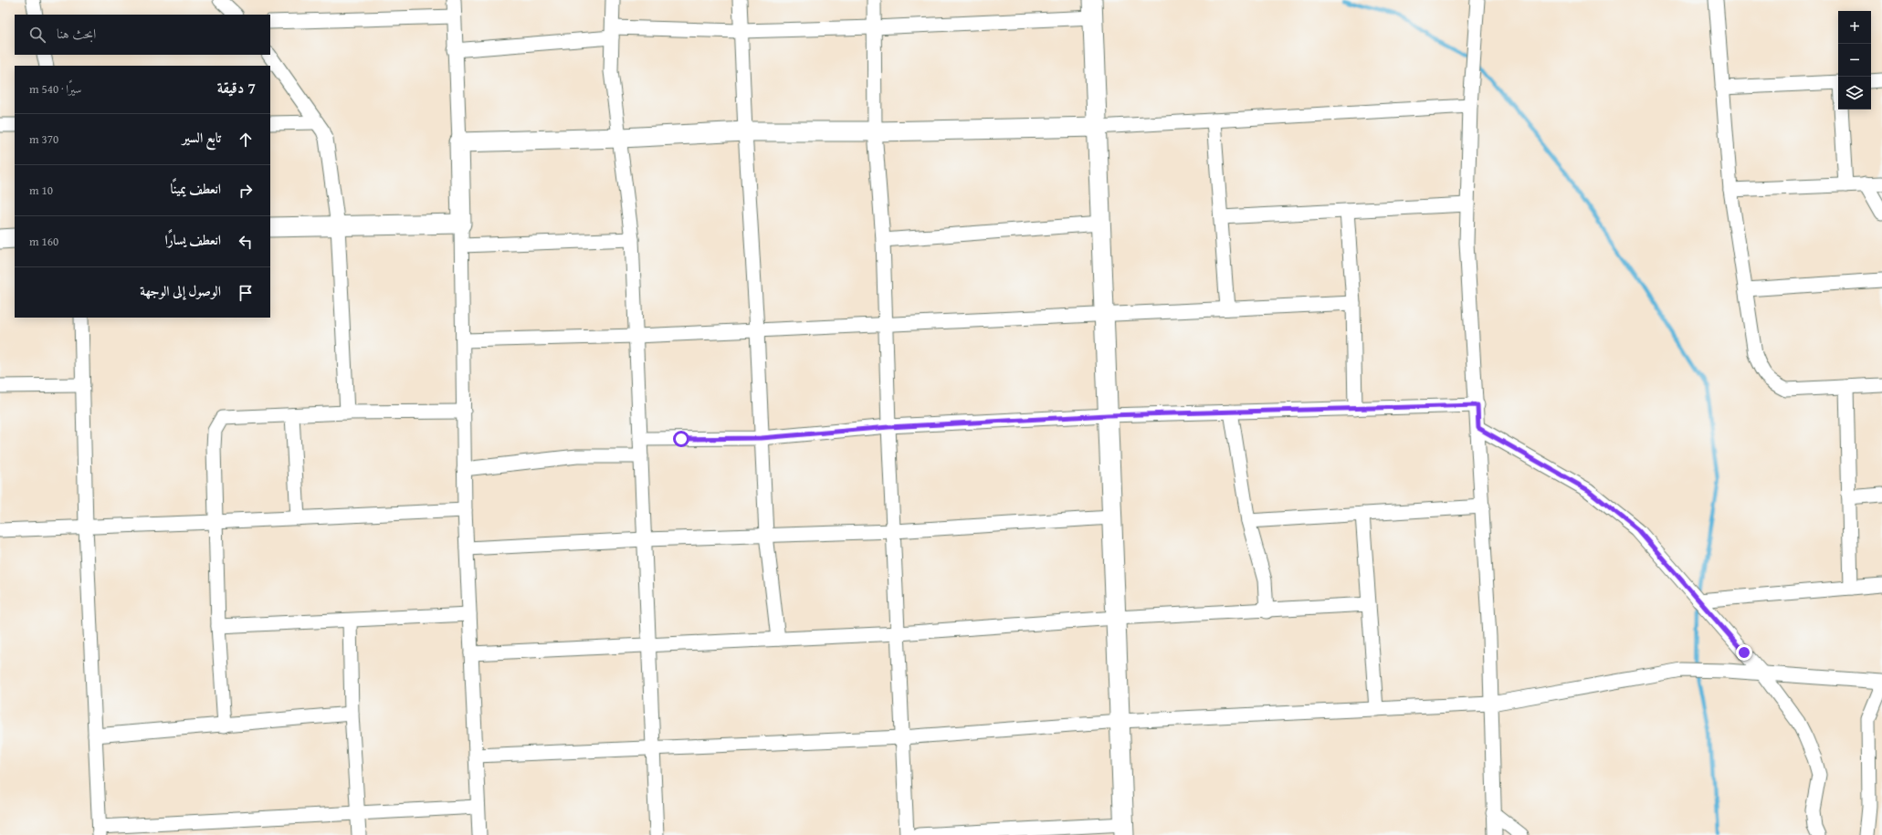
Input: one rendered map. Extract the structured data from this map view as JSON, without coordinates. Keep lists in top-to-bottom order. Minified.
{"page":{"map_buttons":["+","−"],"search":"ابحث هنا","heading":["7 دقيقة","سيرًا · 540 m"],"list":[["تابع السير","370 m"],["انعطف يمينًا","10 m"],["انعطف يسارًا","160 m"],"الوصول إلى الوجهة"]}}
